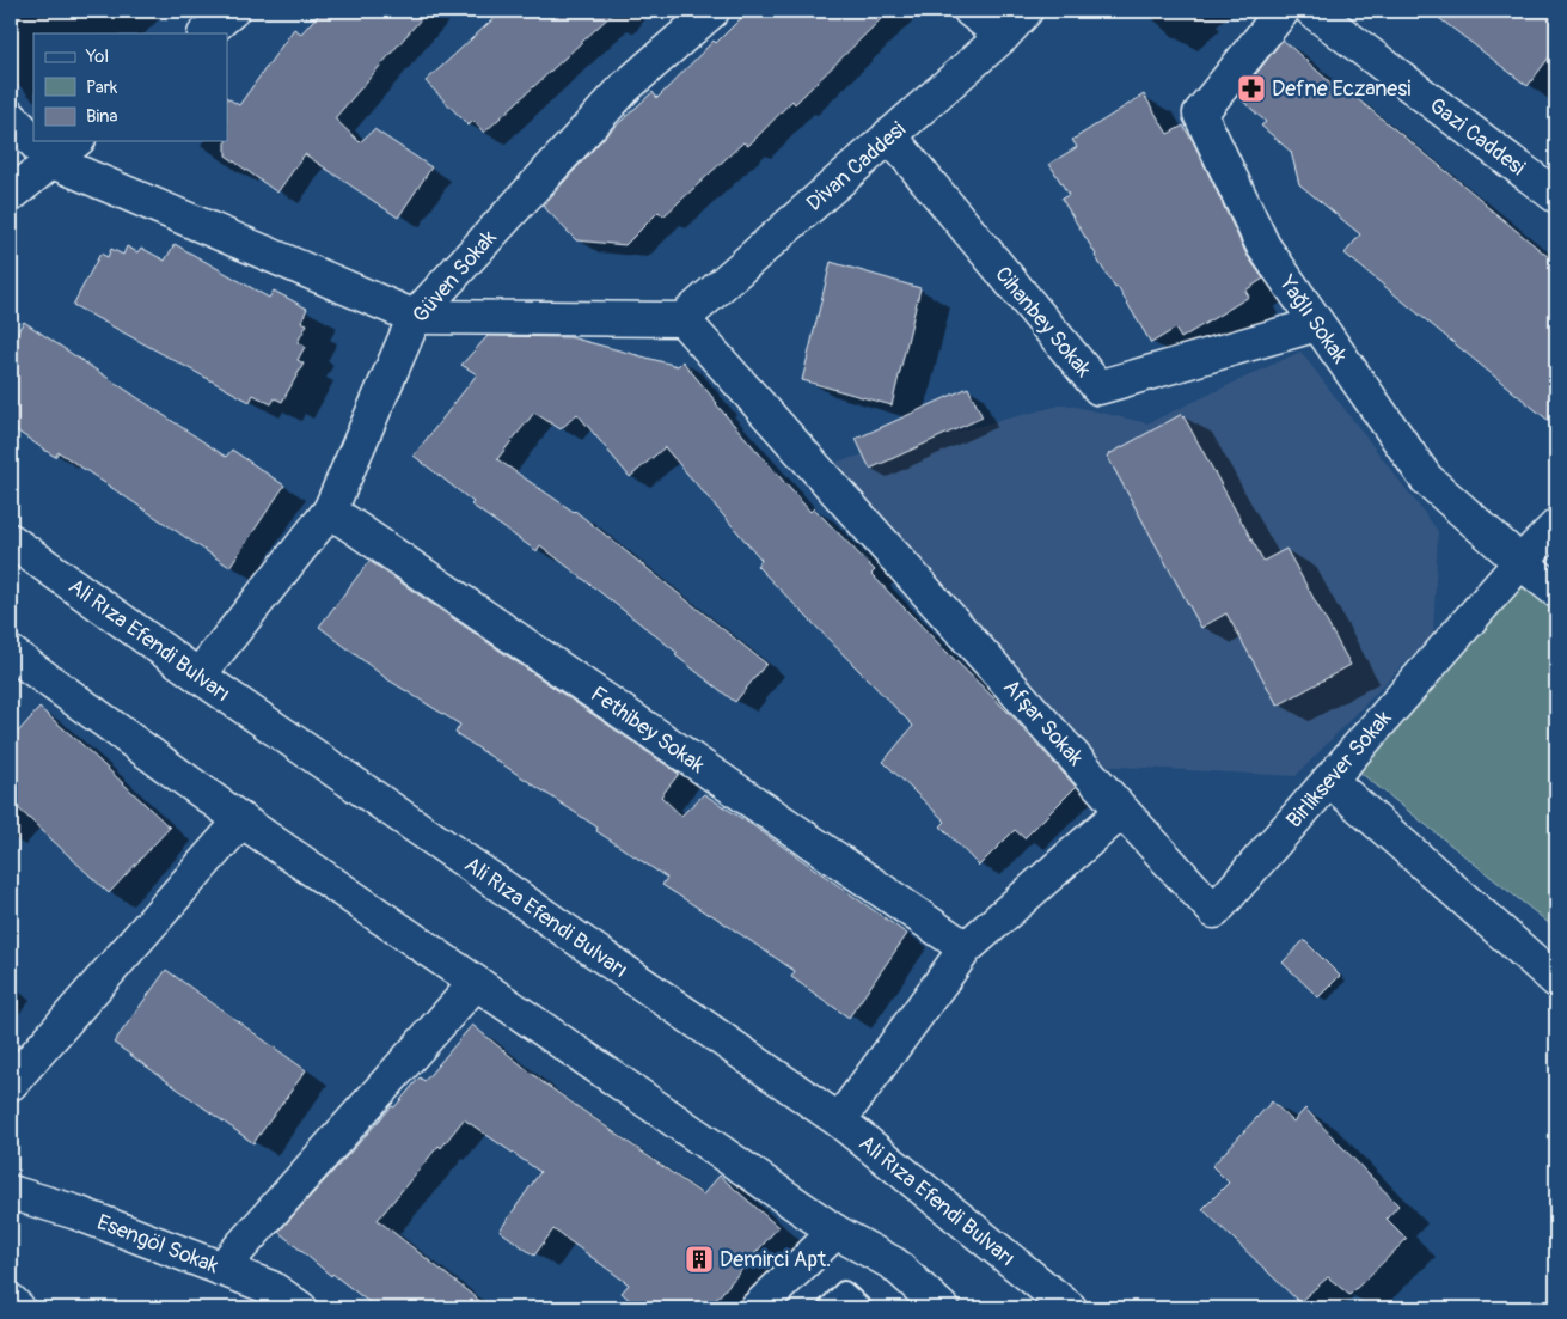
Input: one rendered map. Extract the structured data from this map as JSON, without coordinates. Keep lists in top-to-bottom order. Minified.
{"streets":{"street":["Gazi Caddesi","Divan Caddesi","Güven Sokak","Yağlı Sokak","Cihanbey Sokak","Ali Rıza Efendi Bulvarı","Afşar Sokak","Fethibey Sokak","Birliksever Sokak","Esengöl Sokak"]},"crossings":[["Divan Caddesi","Cihanbey Sokak"],["Divan Caddesi","Afşar Sokak"],["Güven Sokak","Ali Rıza Efendi Bulvarı"],["Güven Sokak","Fethibey Sokak"],["Yağlı Sokak","Cihanbey Sokak"],["Yağlı Sokak","Birliksever Sokak"],["Afşar Sokak","Birliksever Sokak"]],"places":{"pharmacy":["Defne Eczanesi"],"building":["Demirci Apt."]},"legend":["Yol","Park","Bina"]}
